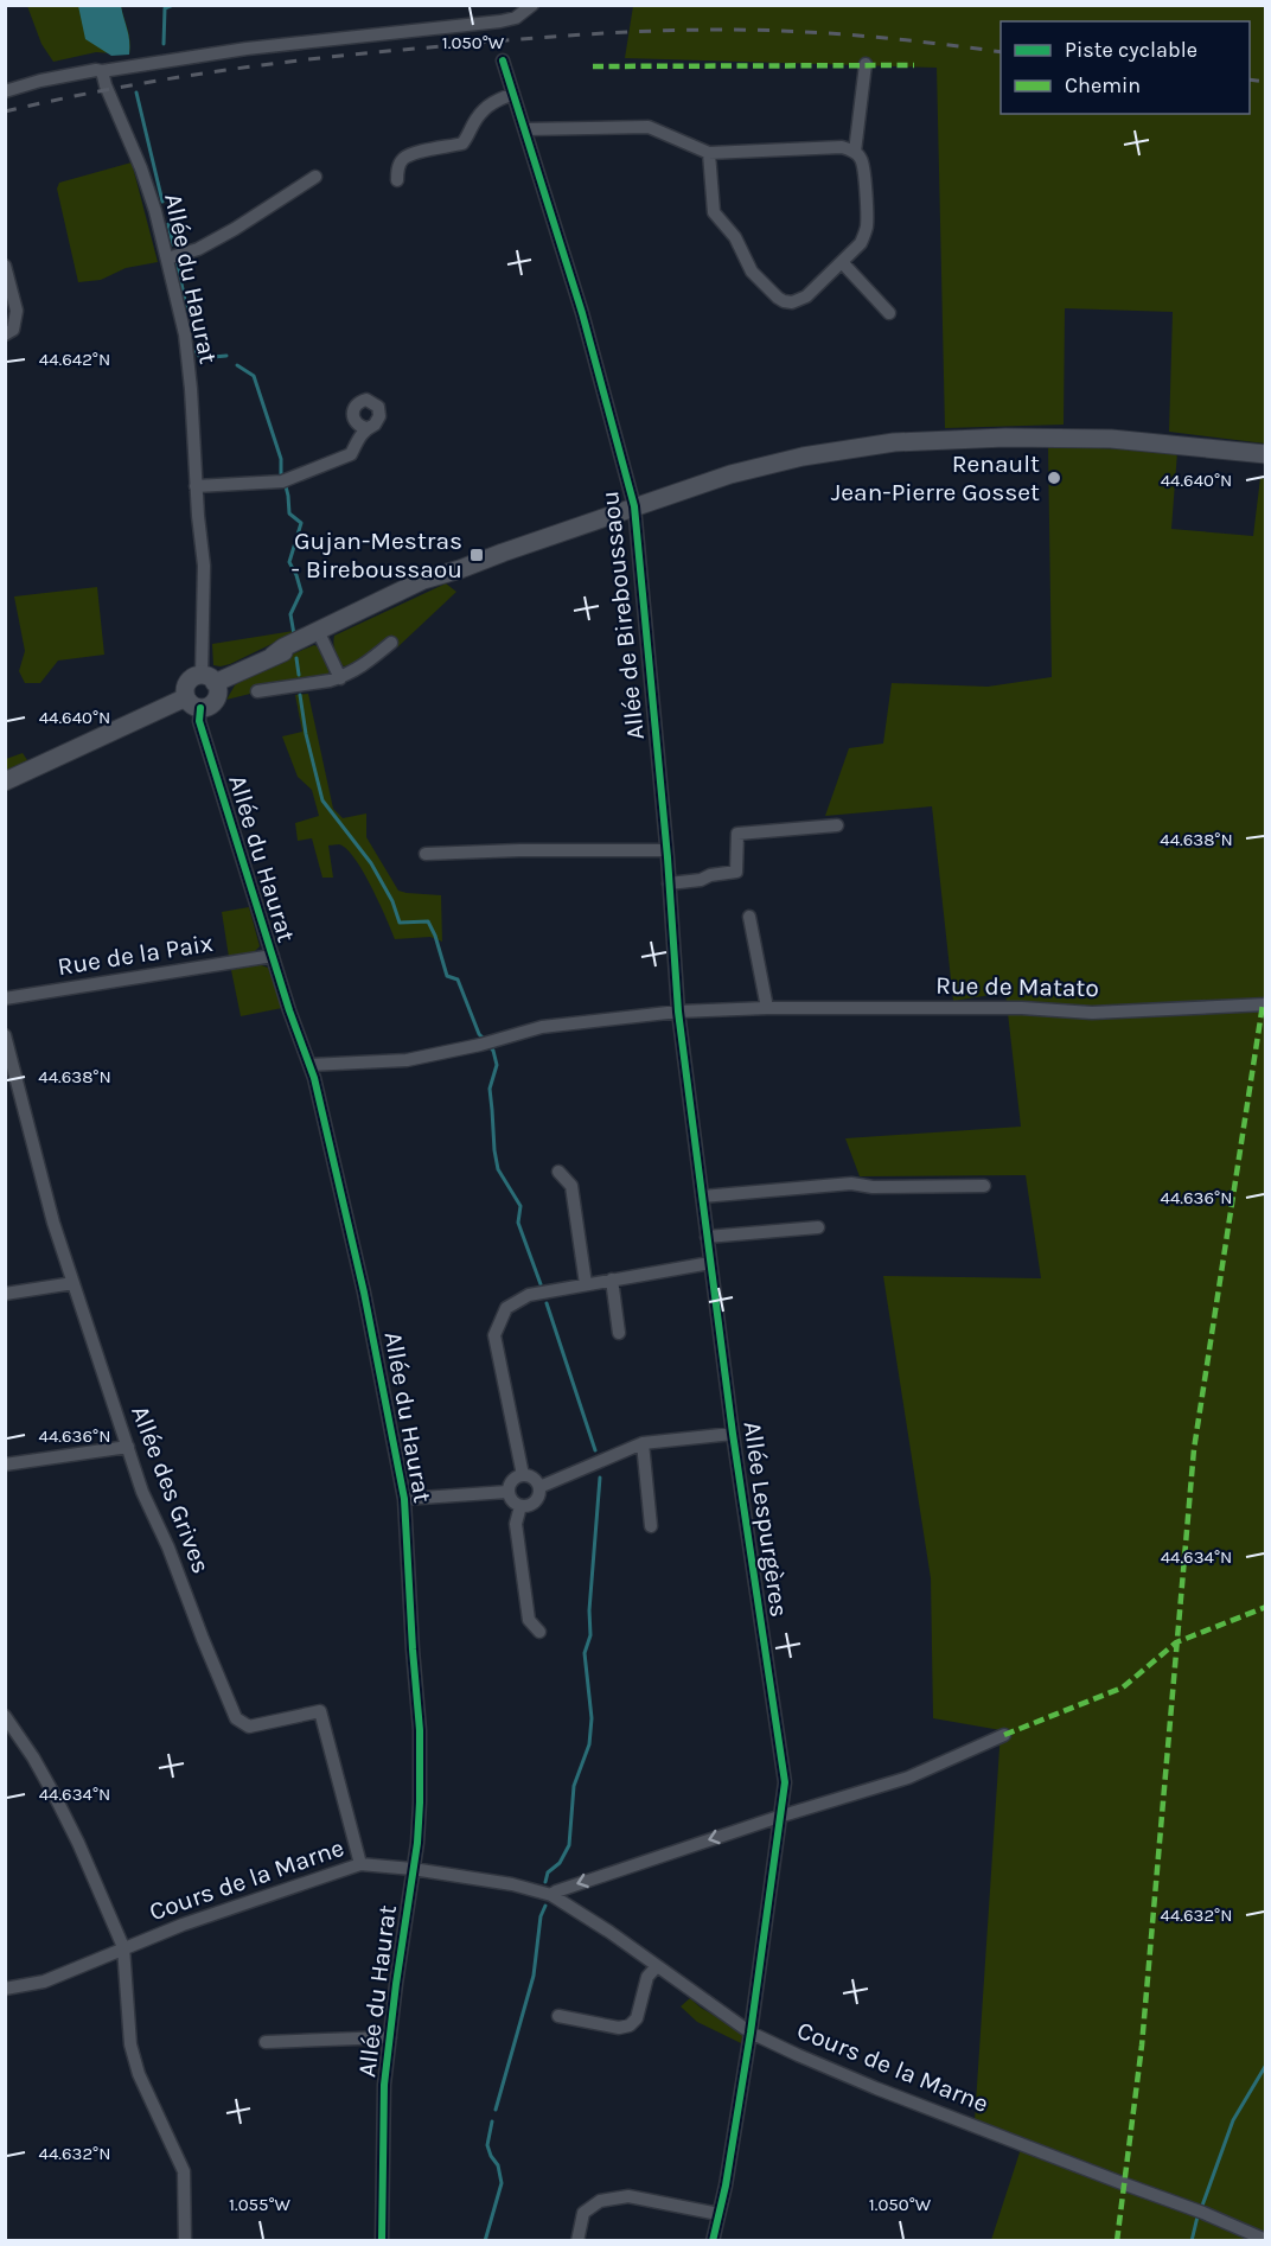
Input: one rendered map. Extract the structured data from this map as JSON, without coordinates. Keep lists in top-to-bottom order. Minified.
{"streets":{"street":["Allée du Haurat","Allée de Bireboussaou","Rue de la Paix","Rue de Matato","Allée des Grives","Allée Lespurgères","Cours de la Marne"]},"crossings":[["Allée du Haurat","Rue de la Paix"],["Allée du Haurat","Rue de Matato"],["Allée du Haurat","Cours de la Marne"],["Allée de Bireboussaou","Rue de Matato"],["Allée de Bireboussaou","Allée Lespurgères"],["Rue de Matato","Allée Lespurgères"],["Allée des Grives","Cours de la Marne"],["Allée Lespurgères","Cours de la Marne"]],"places":{"other":["Renault Jean-Pierre Gosset"],"transit":["Gujan-Mestras - Bireboussaou"]},"legend":["Piste cyclable","Chemin"],"coordinates":["1.050°W","44.642°N","44.640°N","44.638°N","44.636°N","44.634°N","44.632°N","1.055°W"]}
